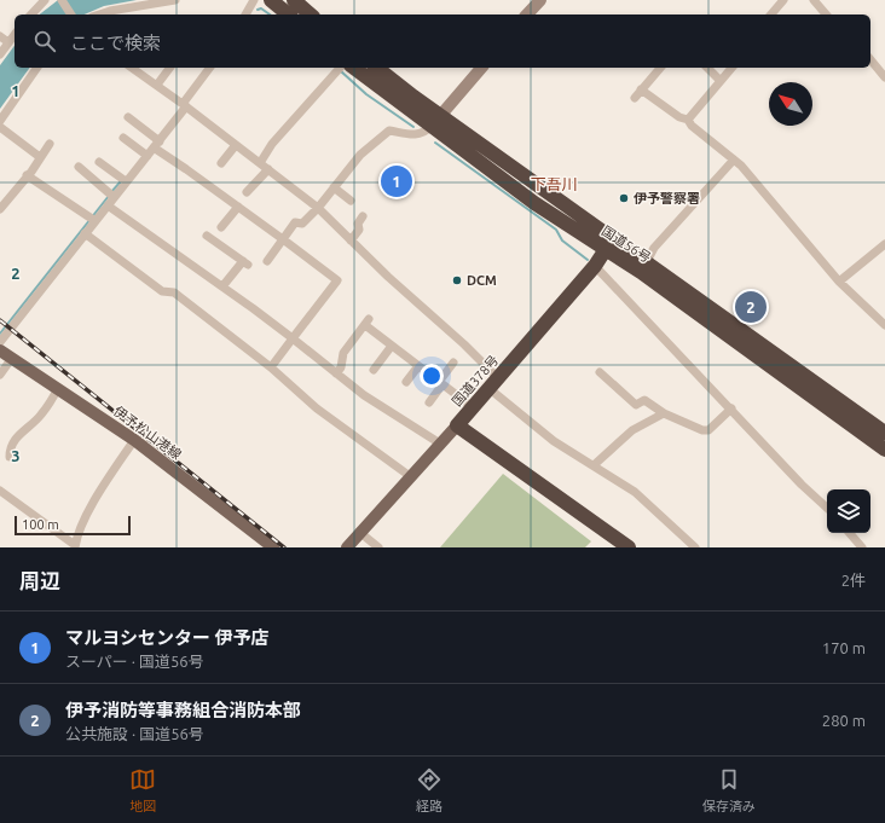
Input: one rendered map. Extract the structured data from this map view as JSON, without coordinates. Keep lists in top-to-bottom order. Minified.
{"streets":{"highway":["国道56号","国道378号"],"main road":["伊予松山港線"]},"crossings":[["国道56号","国道378号"]],"districts":["下吾川"],"places":["伊予警察署","DCM"],"scale_bar":"100 m","north":"top left","page":{"search":"ここで検索","pins":["1","2"],"scale":"100 m","heading":["周辺","2件"],"list":[{"mark":"1","name":"マルヨシセンター 伊予店","note":"スーパー · 国道56号","value":"170 m"},{"mark":"2","name":"伊予消防等事務組合消防本部","note":"公共施設 · 国道56号","value":"280 m"}],"nav":["地図","経路","保存済み"]},"grid":{"rows":["1","2","3"]}}
